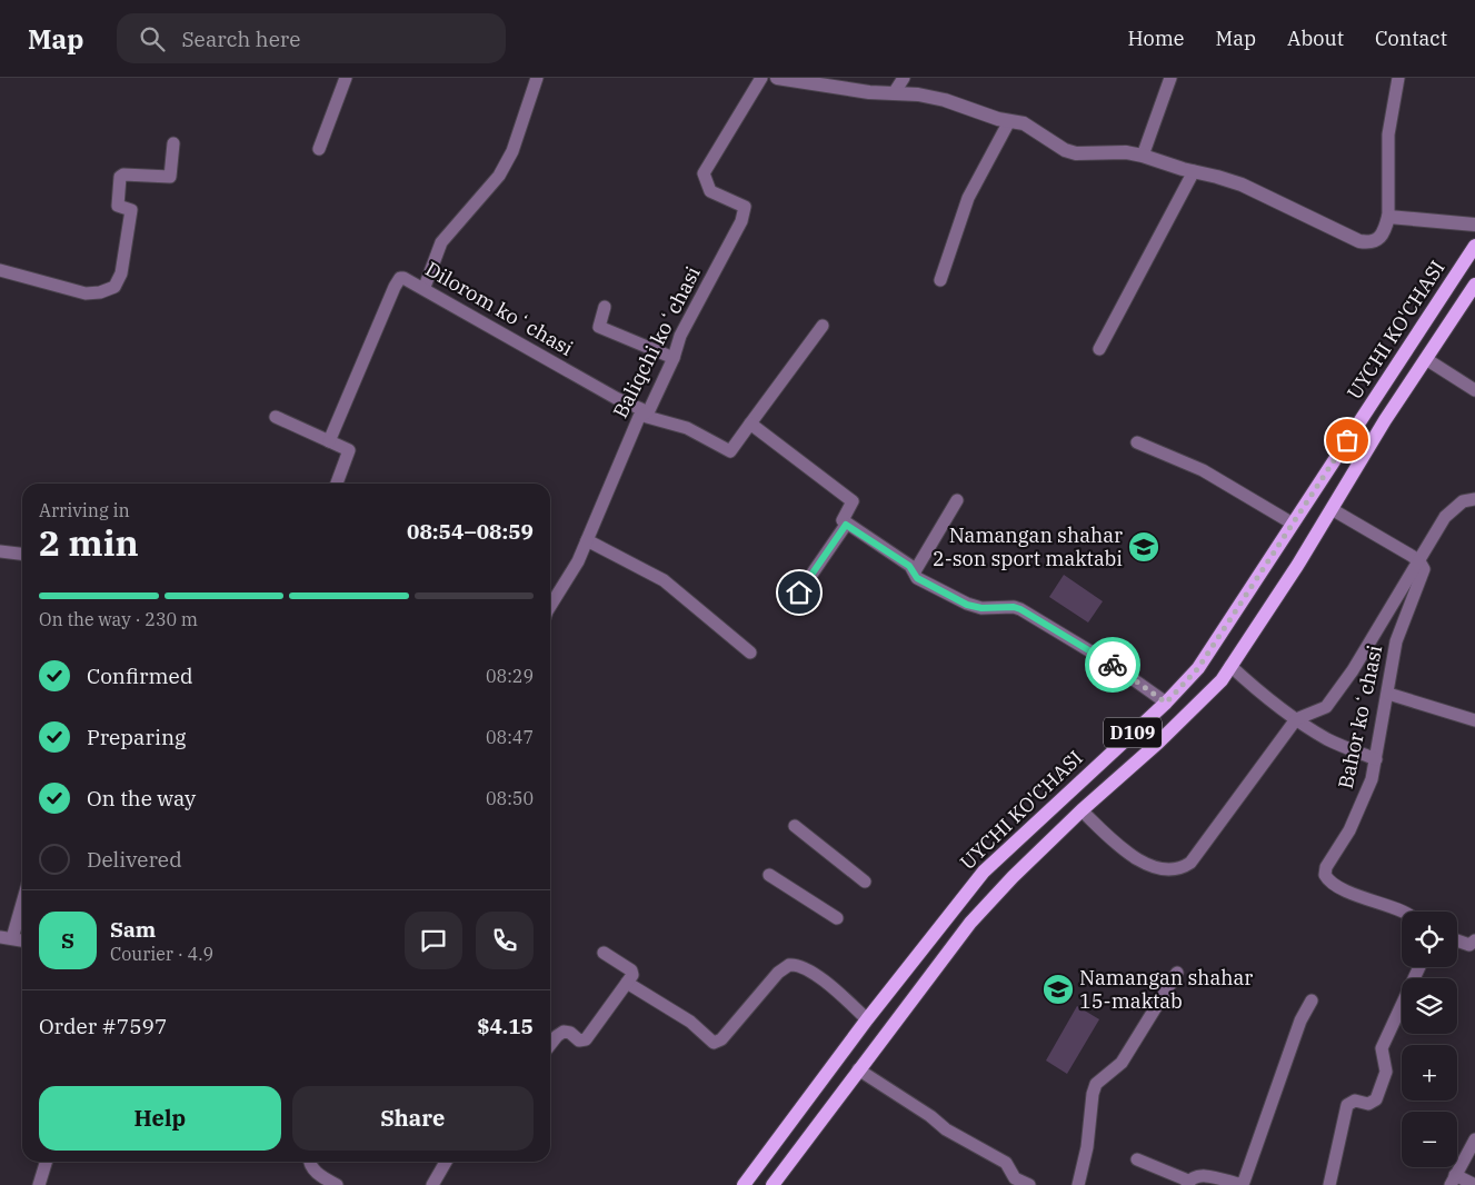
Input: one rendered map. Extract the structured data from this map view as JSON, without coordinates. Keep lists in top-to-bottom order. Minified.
{"streets":{"main road":["UYCHI KO'CHASI","D109"],"street":["Dilorom koʻchasi","Baliqchi koʻchasi","Bahor koʻchasi"]},"crossings":[["Dilorom koʻchasi","Baliqchi koʻchasi"]],"places":{"school or university":["Namangan shahar 2-son sport maktabi","Namangan shahar 15-maktab"]},"page":{"header":"Map","search":"Search here","nav":["Home","Map","About","Contact"],"heading":["2 min","Arriving in","08:54–08:59"],"panel":["Sam","Courier · 4.9","Order #7597","$4.15"],"bar":"On the way · 230 m","list":[["Confirmed","08:29"],["Preparing","08:47"],["On the way","08:50"],"Delivered"],"map_buttons":["+","−"],"round":"S","buttons":["Help","Share"]}}
